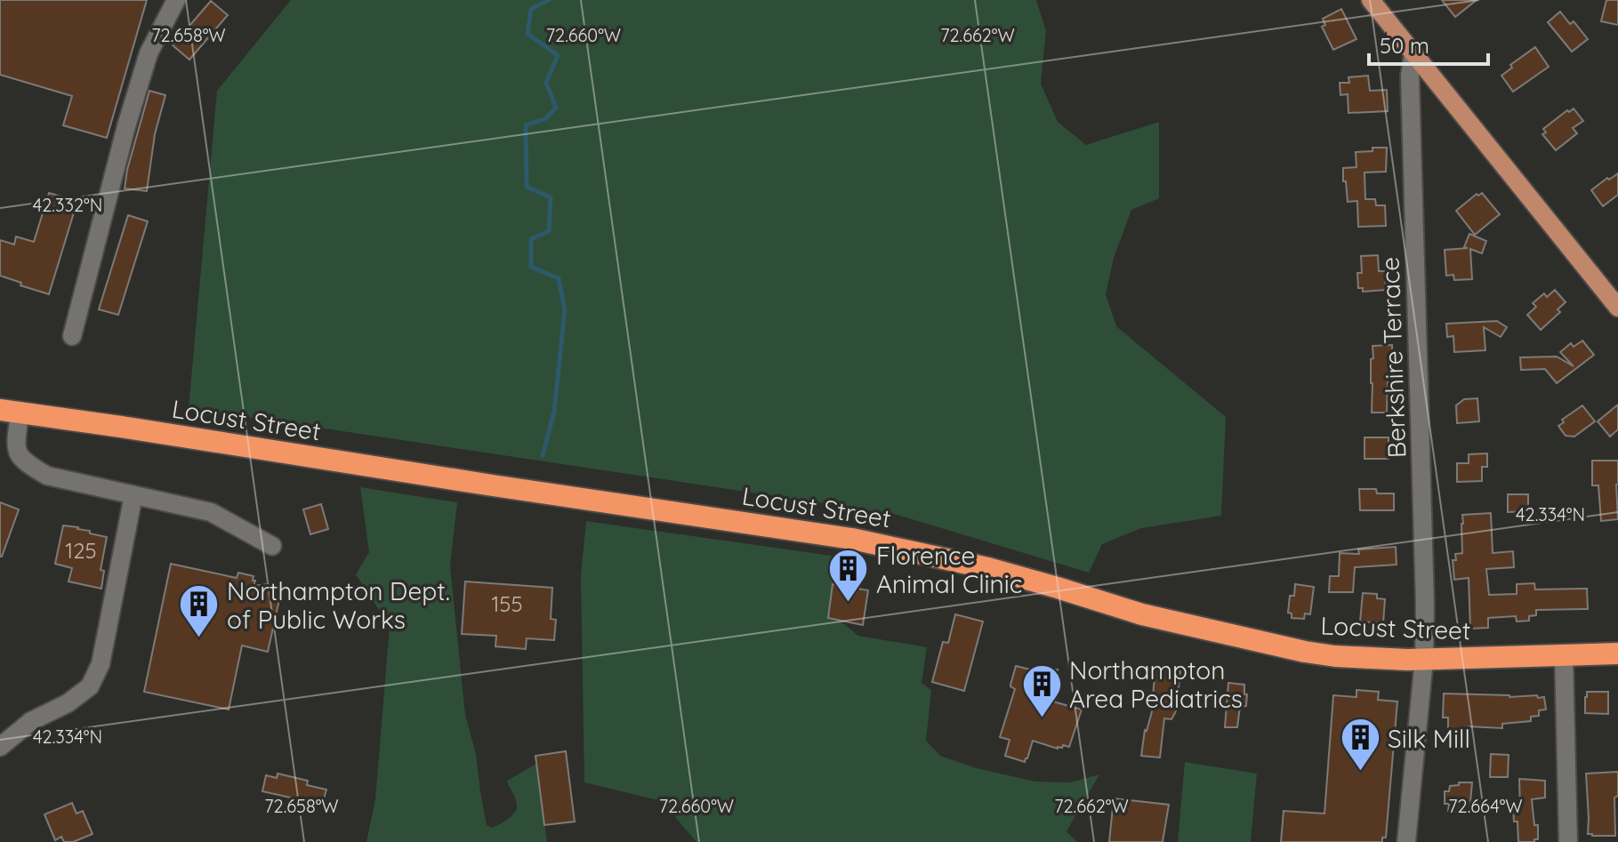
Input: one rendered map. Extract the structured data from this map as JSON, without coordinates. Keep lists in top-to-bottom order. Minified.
{"streets":{"highway":["Locust Street"],"street":["Berkshire Terrace"]},"crossings":[["Berkshire Terrace","Locust Street"]],"places":{"building":["Florence Animal Clinic","Northampton Dept. of Public Works","Northampton Area Pediatrics","Silk Mill"]},"house_numbers":["125","155"],"scale_bar":"50 m","coordinates":["72.658°W","72.660°W","72.662°W","42.332°N","42.334°N","72.664°W"]}
